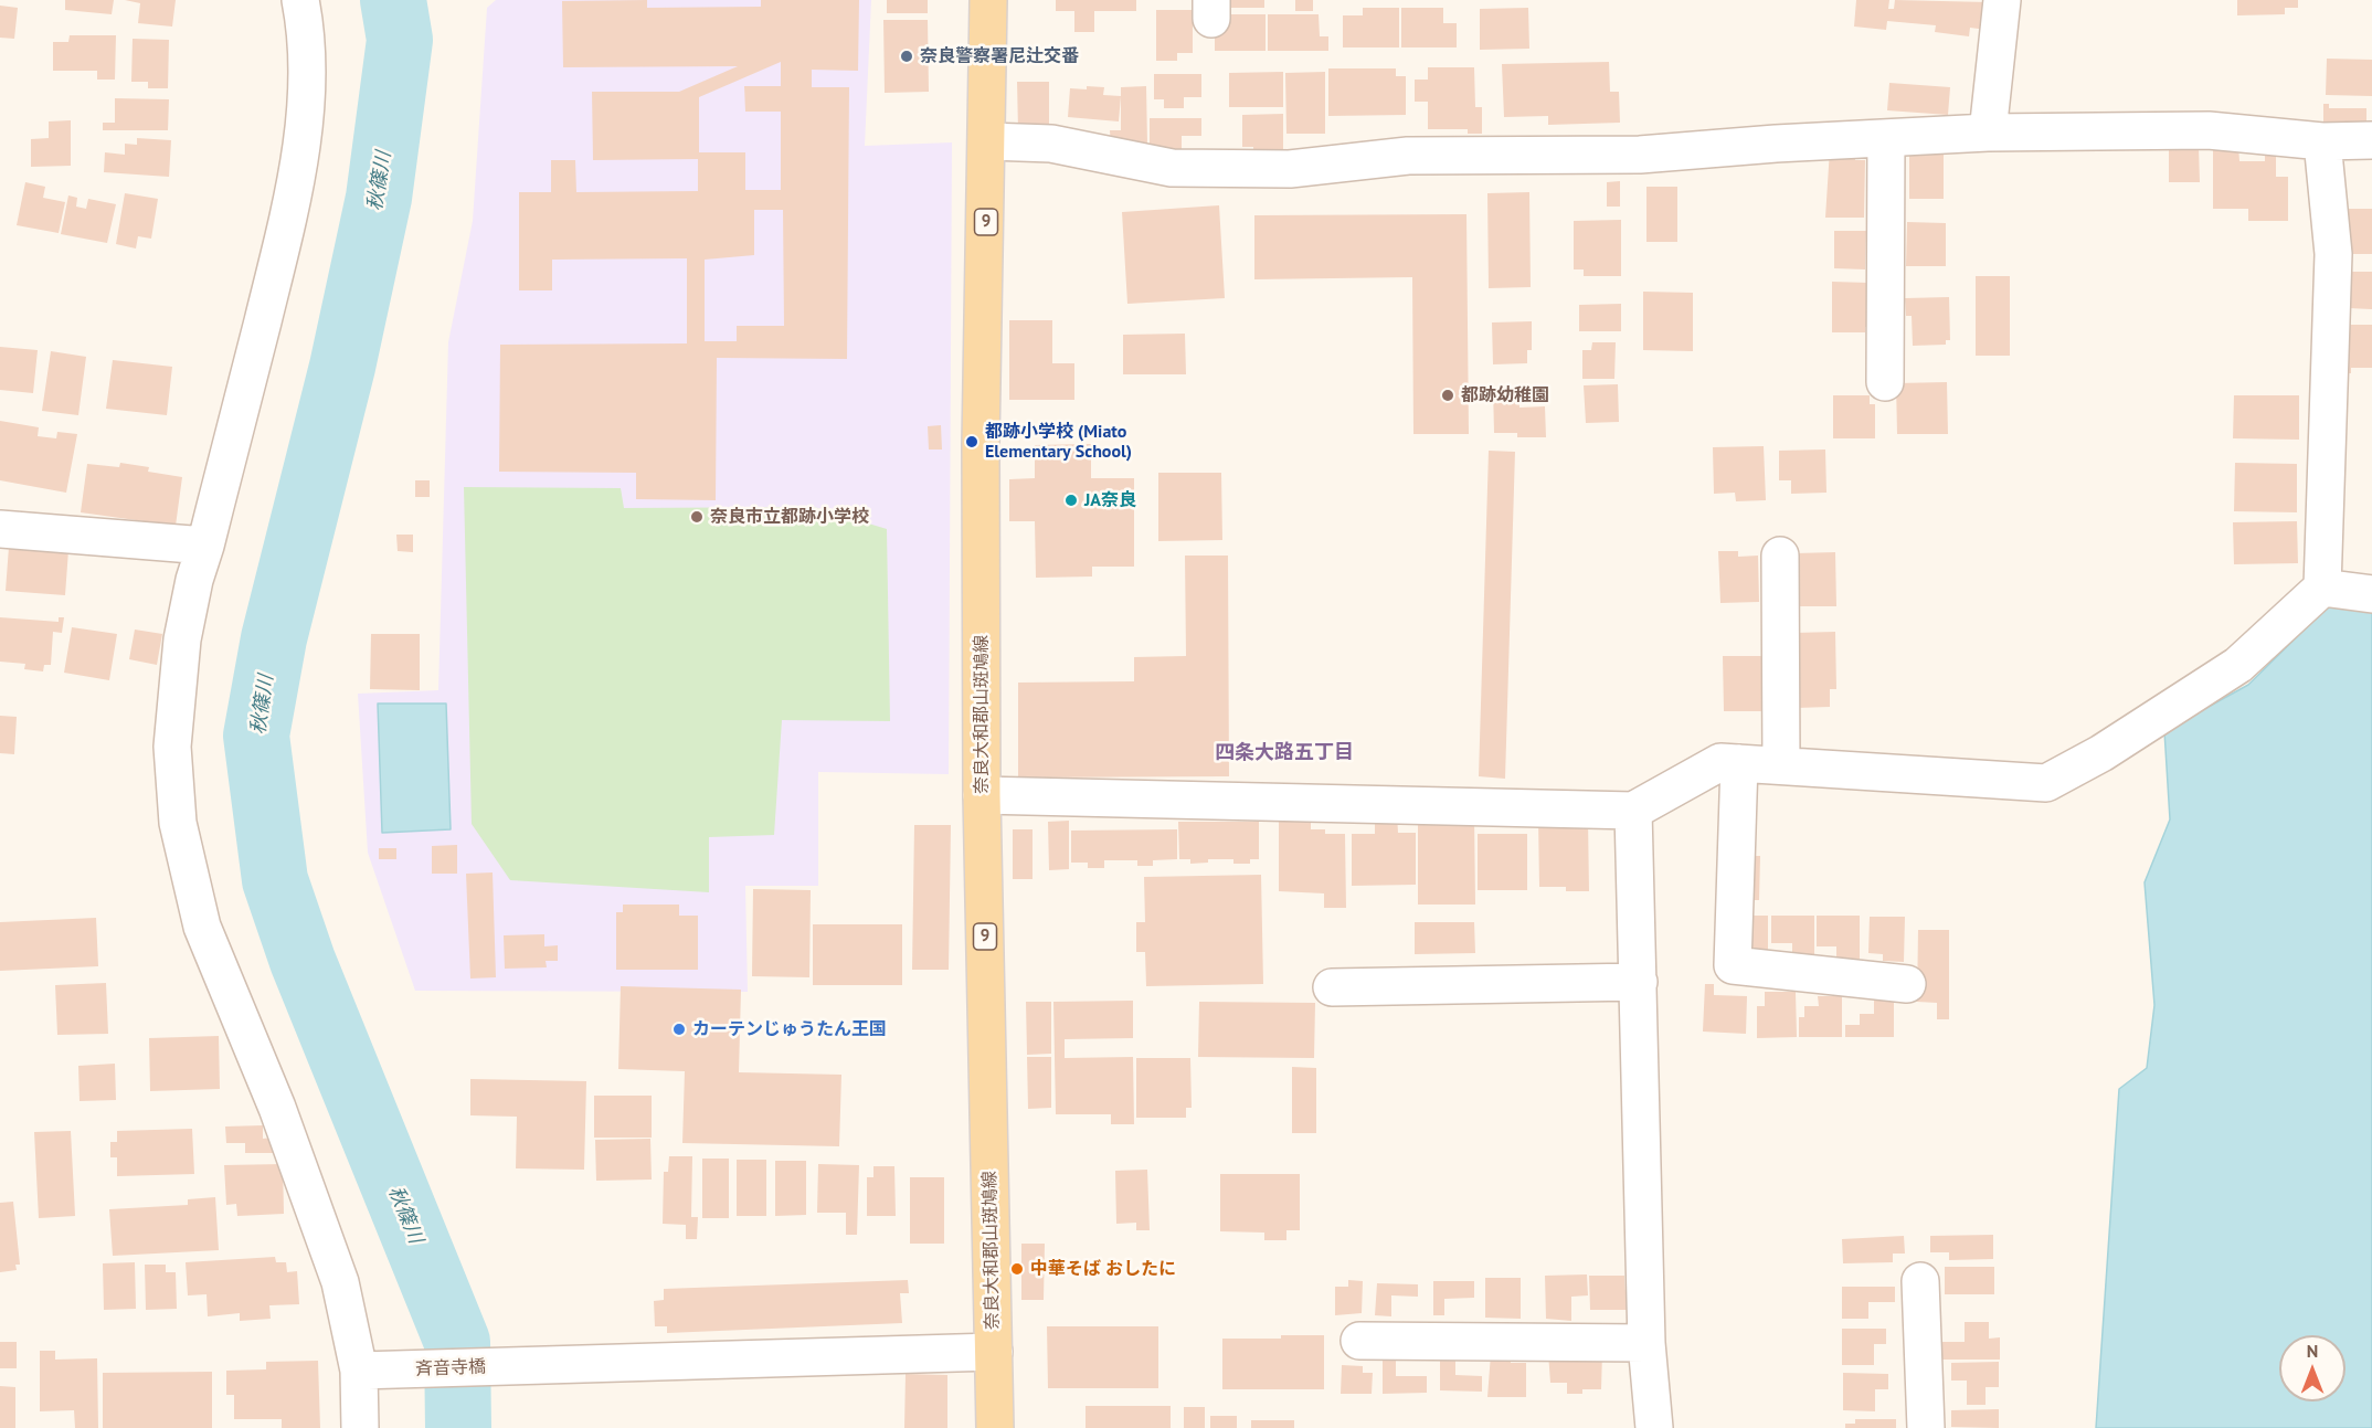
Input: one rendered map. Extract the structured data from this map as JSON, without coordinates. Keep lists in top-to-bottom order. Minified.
{"streets":{"main road":["9","奈良大和郡山斑鳩線"],"street":["斉音寺橋"]},"crossings":[["奈良大和郡山斑鳩線","斉音寺橋"]],"districts":["四条大路五丁目"],"water":["秋篠川"],"places":["奈良警察署尼辻交番","都跡幼稚園","都跡小学校 (Miato Elementary School)","JA奈良","奈良市立都跡小学校","カーテンじゅうたん王国","中華そば おしたに"],"north":"top"}
